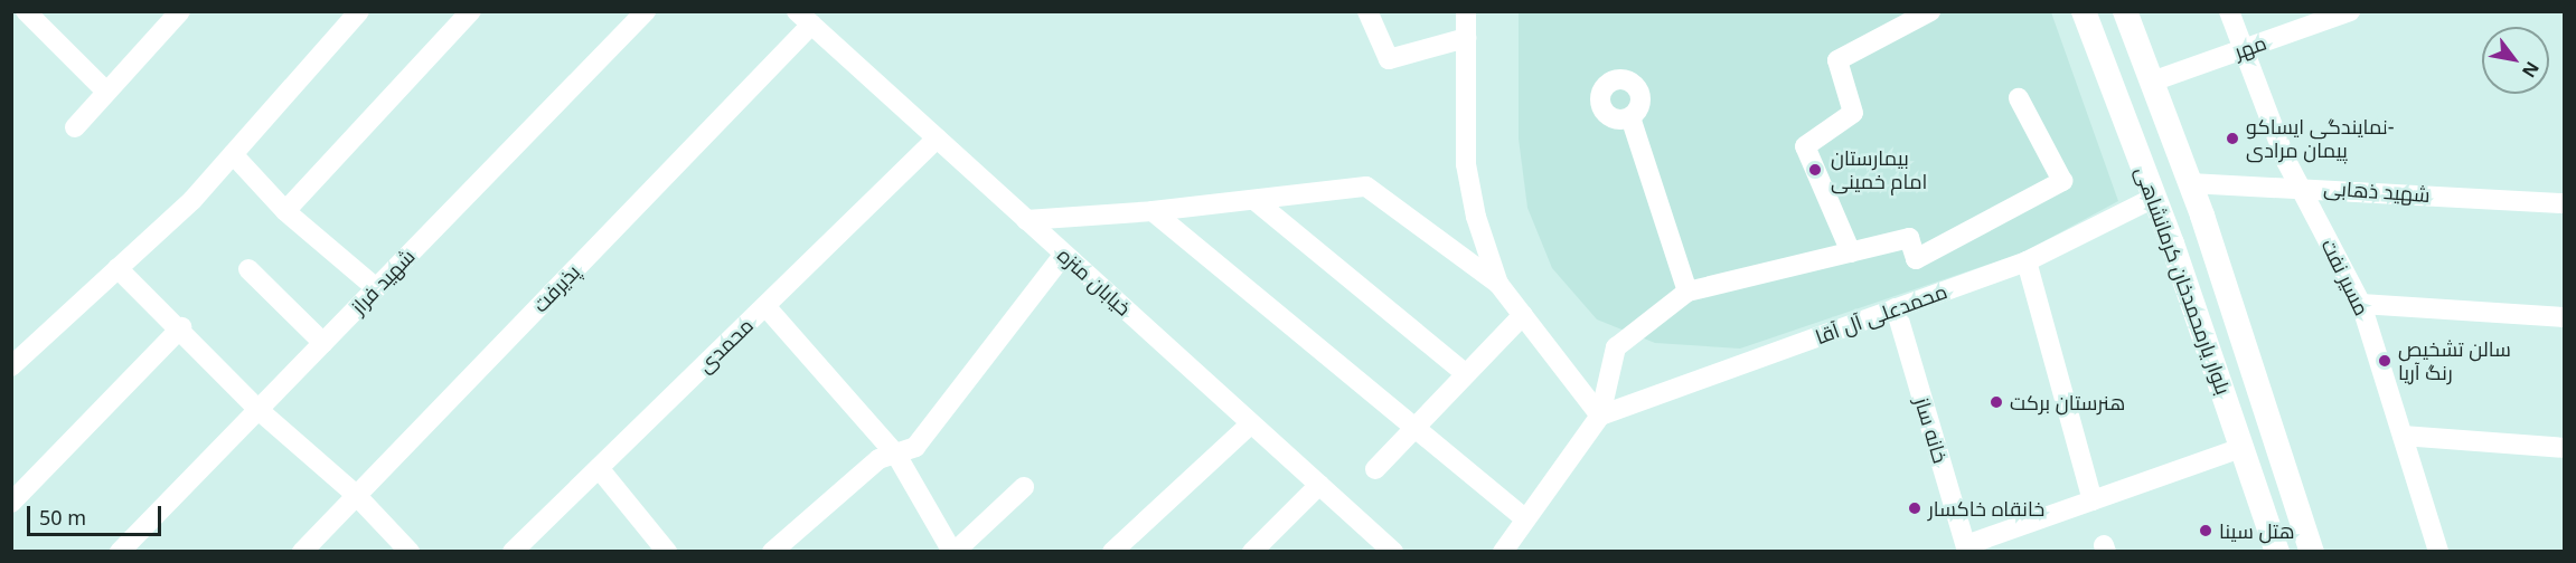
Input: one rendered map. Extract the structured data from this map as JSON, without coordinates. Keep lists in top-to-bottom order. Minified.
{"streets":{"main road":["بلوار یارمحمدخان کرمانشاهی"],"street":["مهر","شهید ذهابی","مسیر نفت","شهید فراز","خیابان منزه","پذیرفت","محمدعلی آل آقا","محمدی","خانه ساز"]},"crossings":[["مهر","مسیر نفت"],["مهر","بلوار یارمحمدخان کرمانشاهی"],["شهید ذهابی","مسیر نفت"],["شهید ذهابی","بلوار یارمحمدخان کرمانشاهی"],["بلوار یارمحمدخان کرمانشاهی","محمدعلی آل آقا"],["خیابان منزه","پذیرفت"],["خیابان منزه","محمدی"],["محمدعلی آل آقا","خانه ساز"]],"places":["نمایندگی ایساکو- پیمان مرادی","بیمارستان امام خمینی","سالن تشخیص رنگ آریا","هنرستان برکت","خانقاه خاکسار","هتل سینا"],"scale_bar":"50 m","north":"bottom right"}
